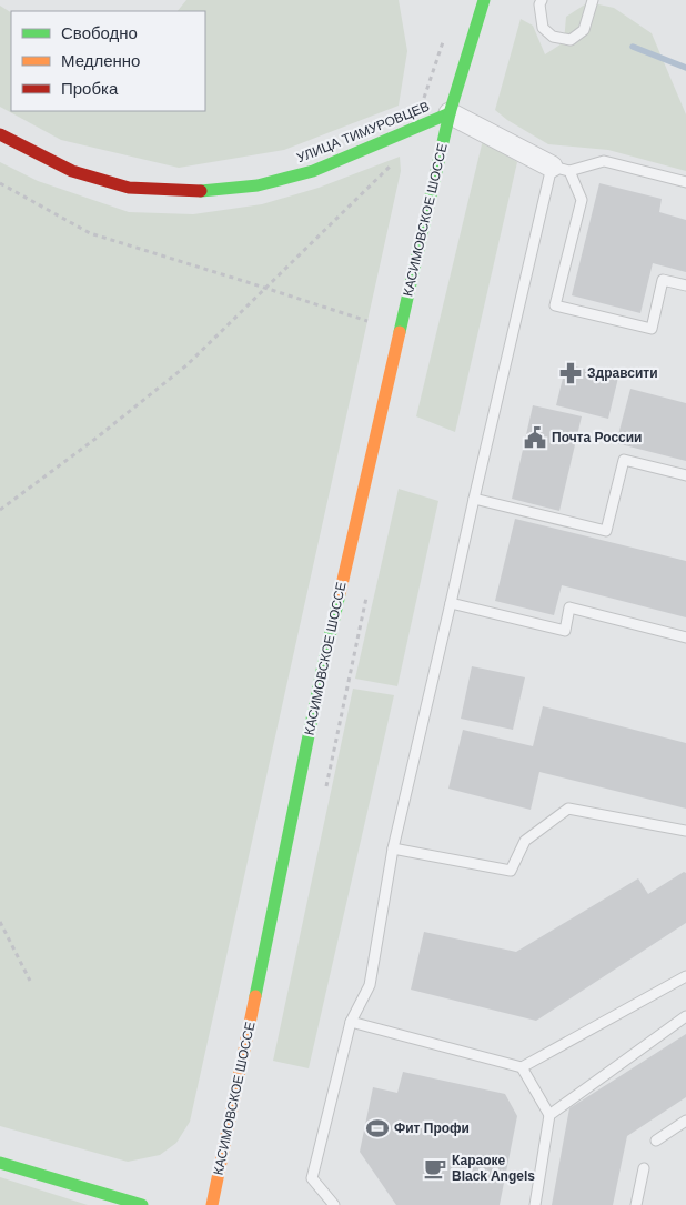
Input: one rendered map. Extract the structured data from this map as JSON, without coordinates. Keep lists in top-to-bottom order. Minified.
{"streets":{"main road":["УЛИЦА ТИМУРОВЦЕВ","КАСИМОВСКОЕ ШОССЕ"]},"crossings":[["УЛИЦА ТИМУРОВЦЕВ","КАСИМОВСКОЕ ШОССЕ"]],"places":{"pharmacy":["Здравсити"],"public building":["Почта России"],"sports":["Фит Профи"],"cafe":["Караоке Black Angels"]},"legend":["Свободно","Медленно","Пробка"]}
